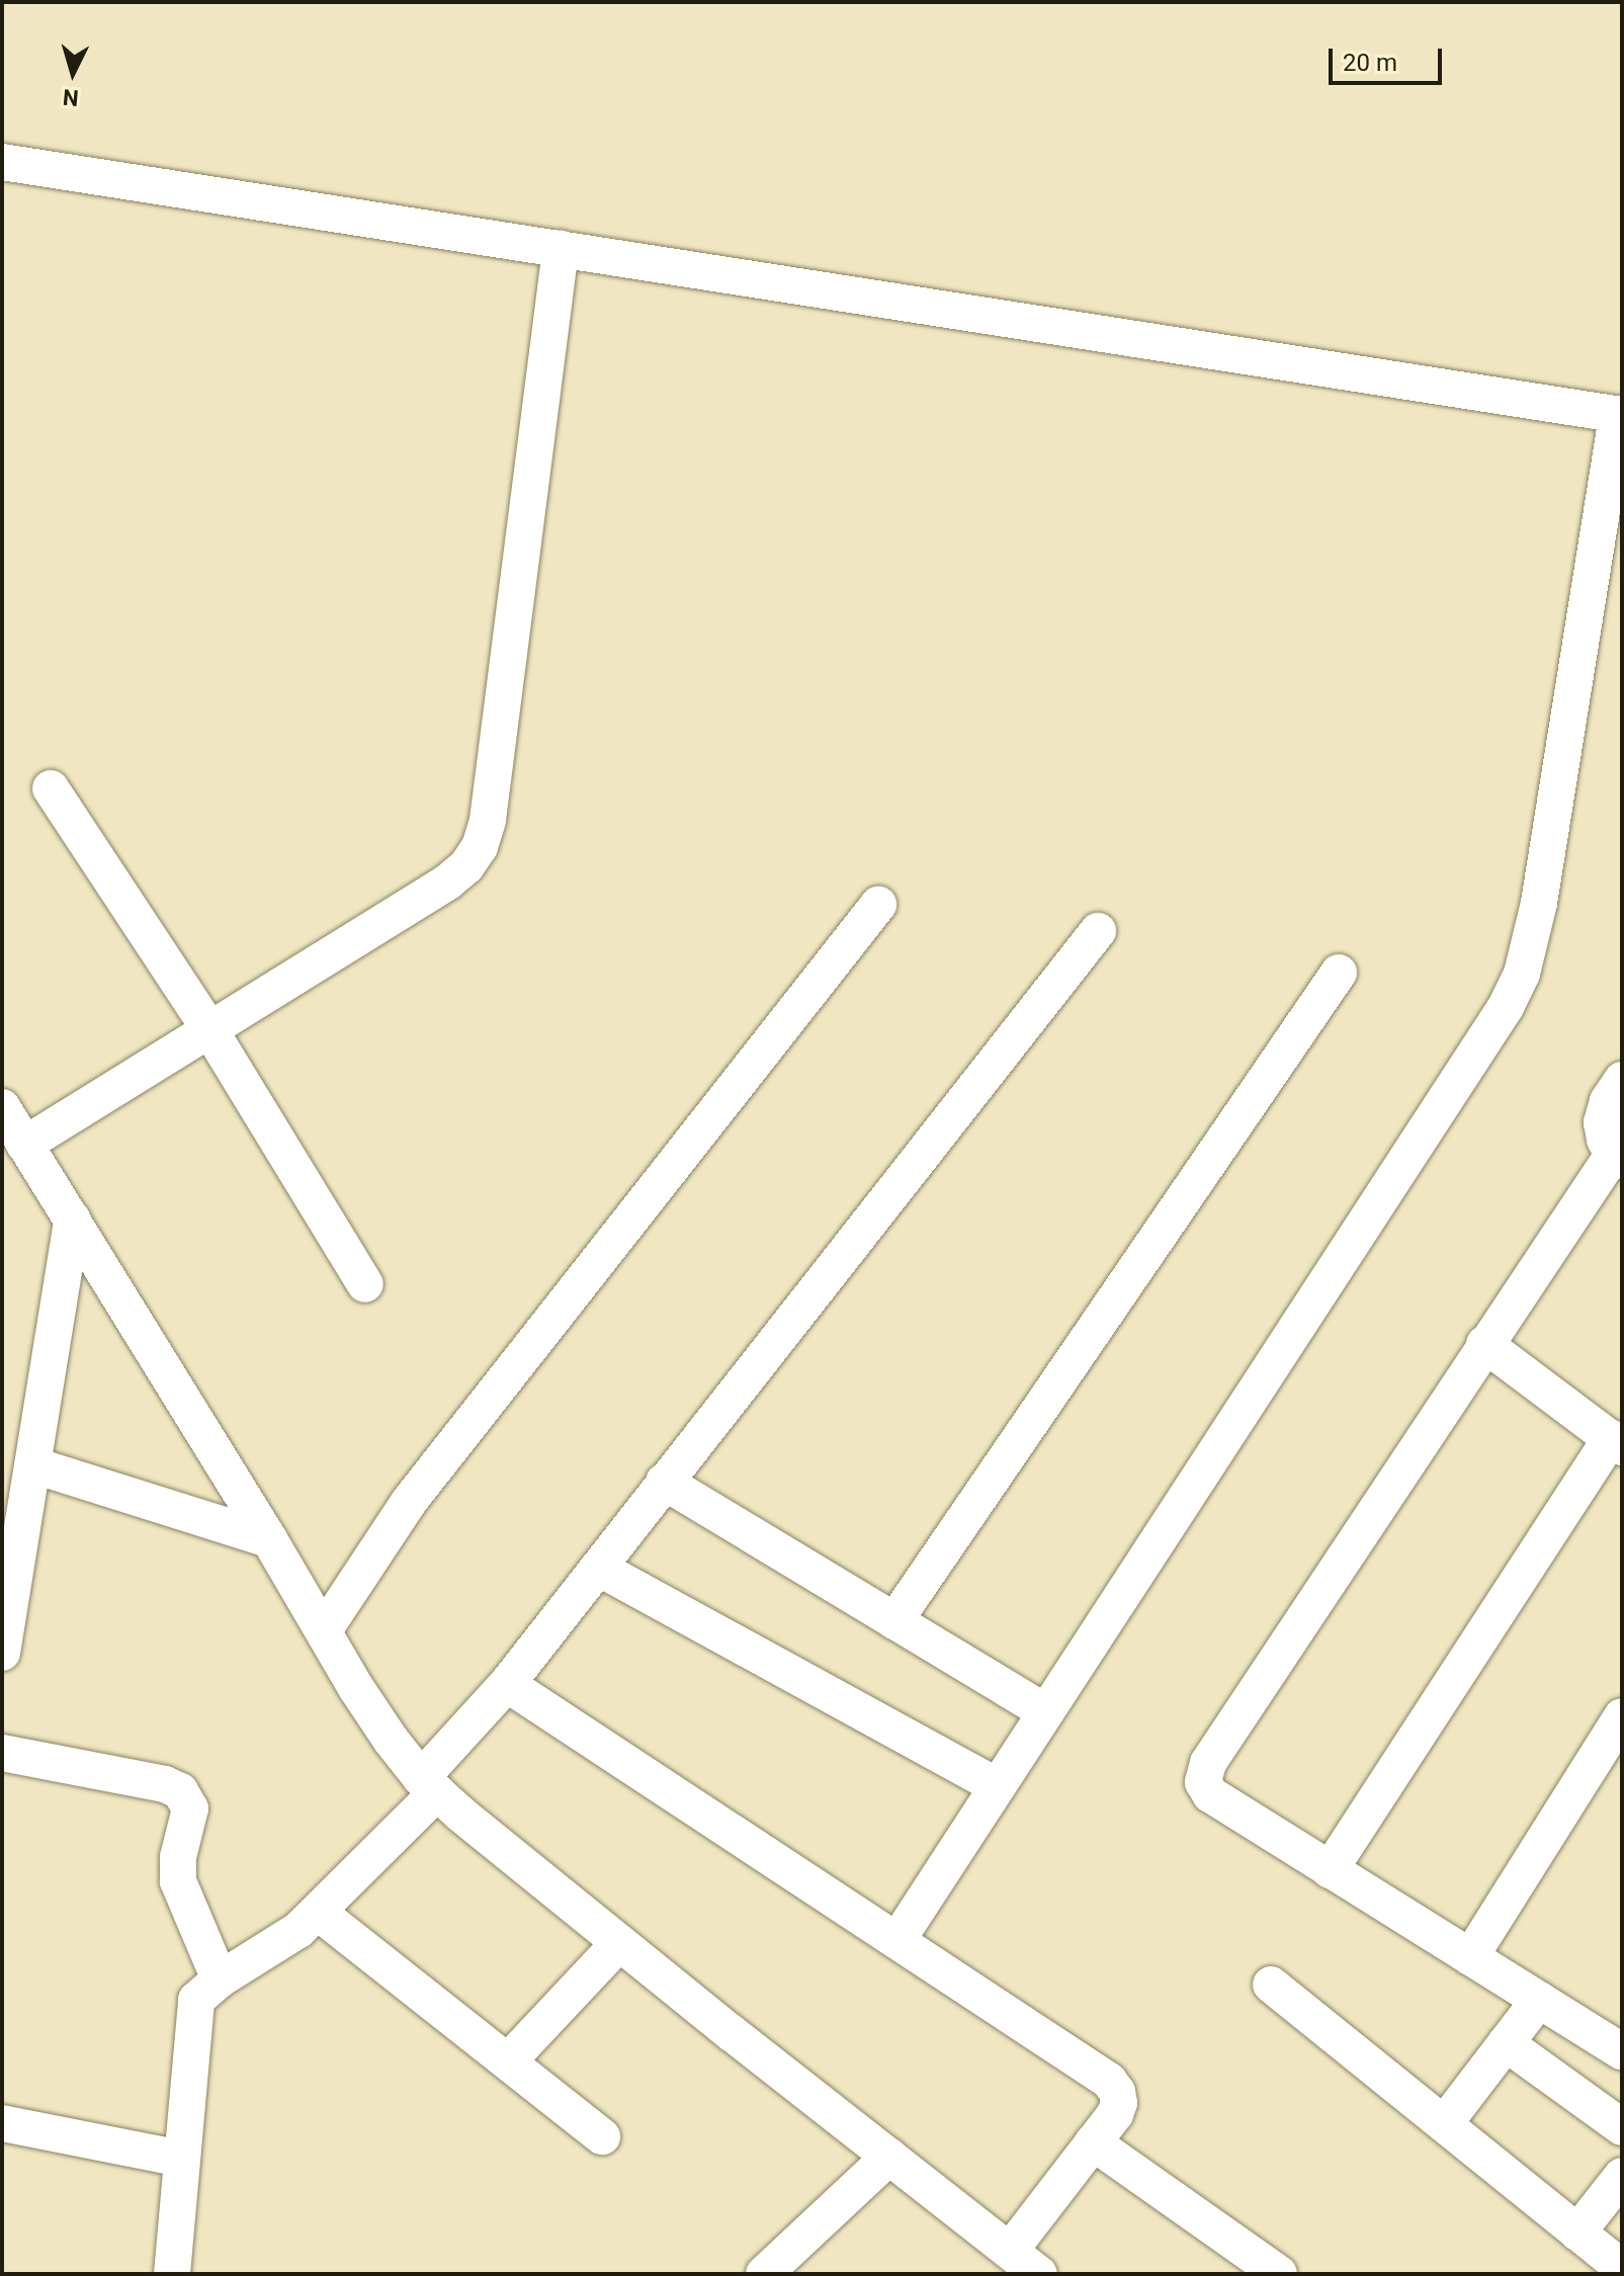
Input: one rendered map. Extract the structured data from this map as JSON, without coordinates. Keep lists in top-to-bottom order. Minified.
{"scale_bar":"20 m","north":"bottom"}
